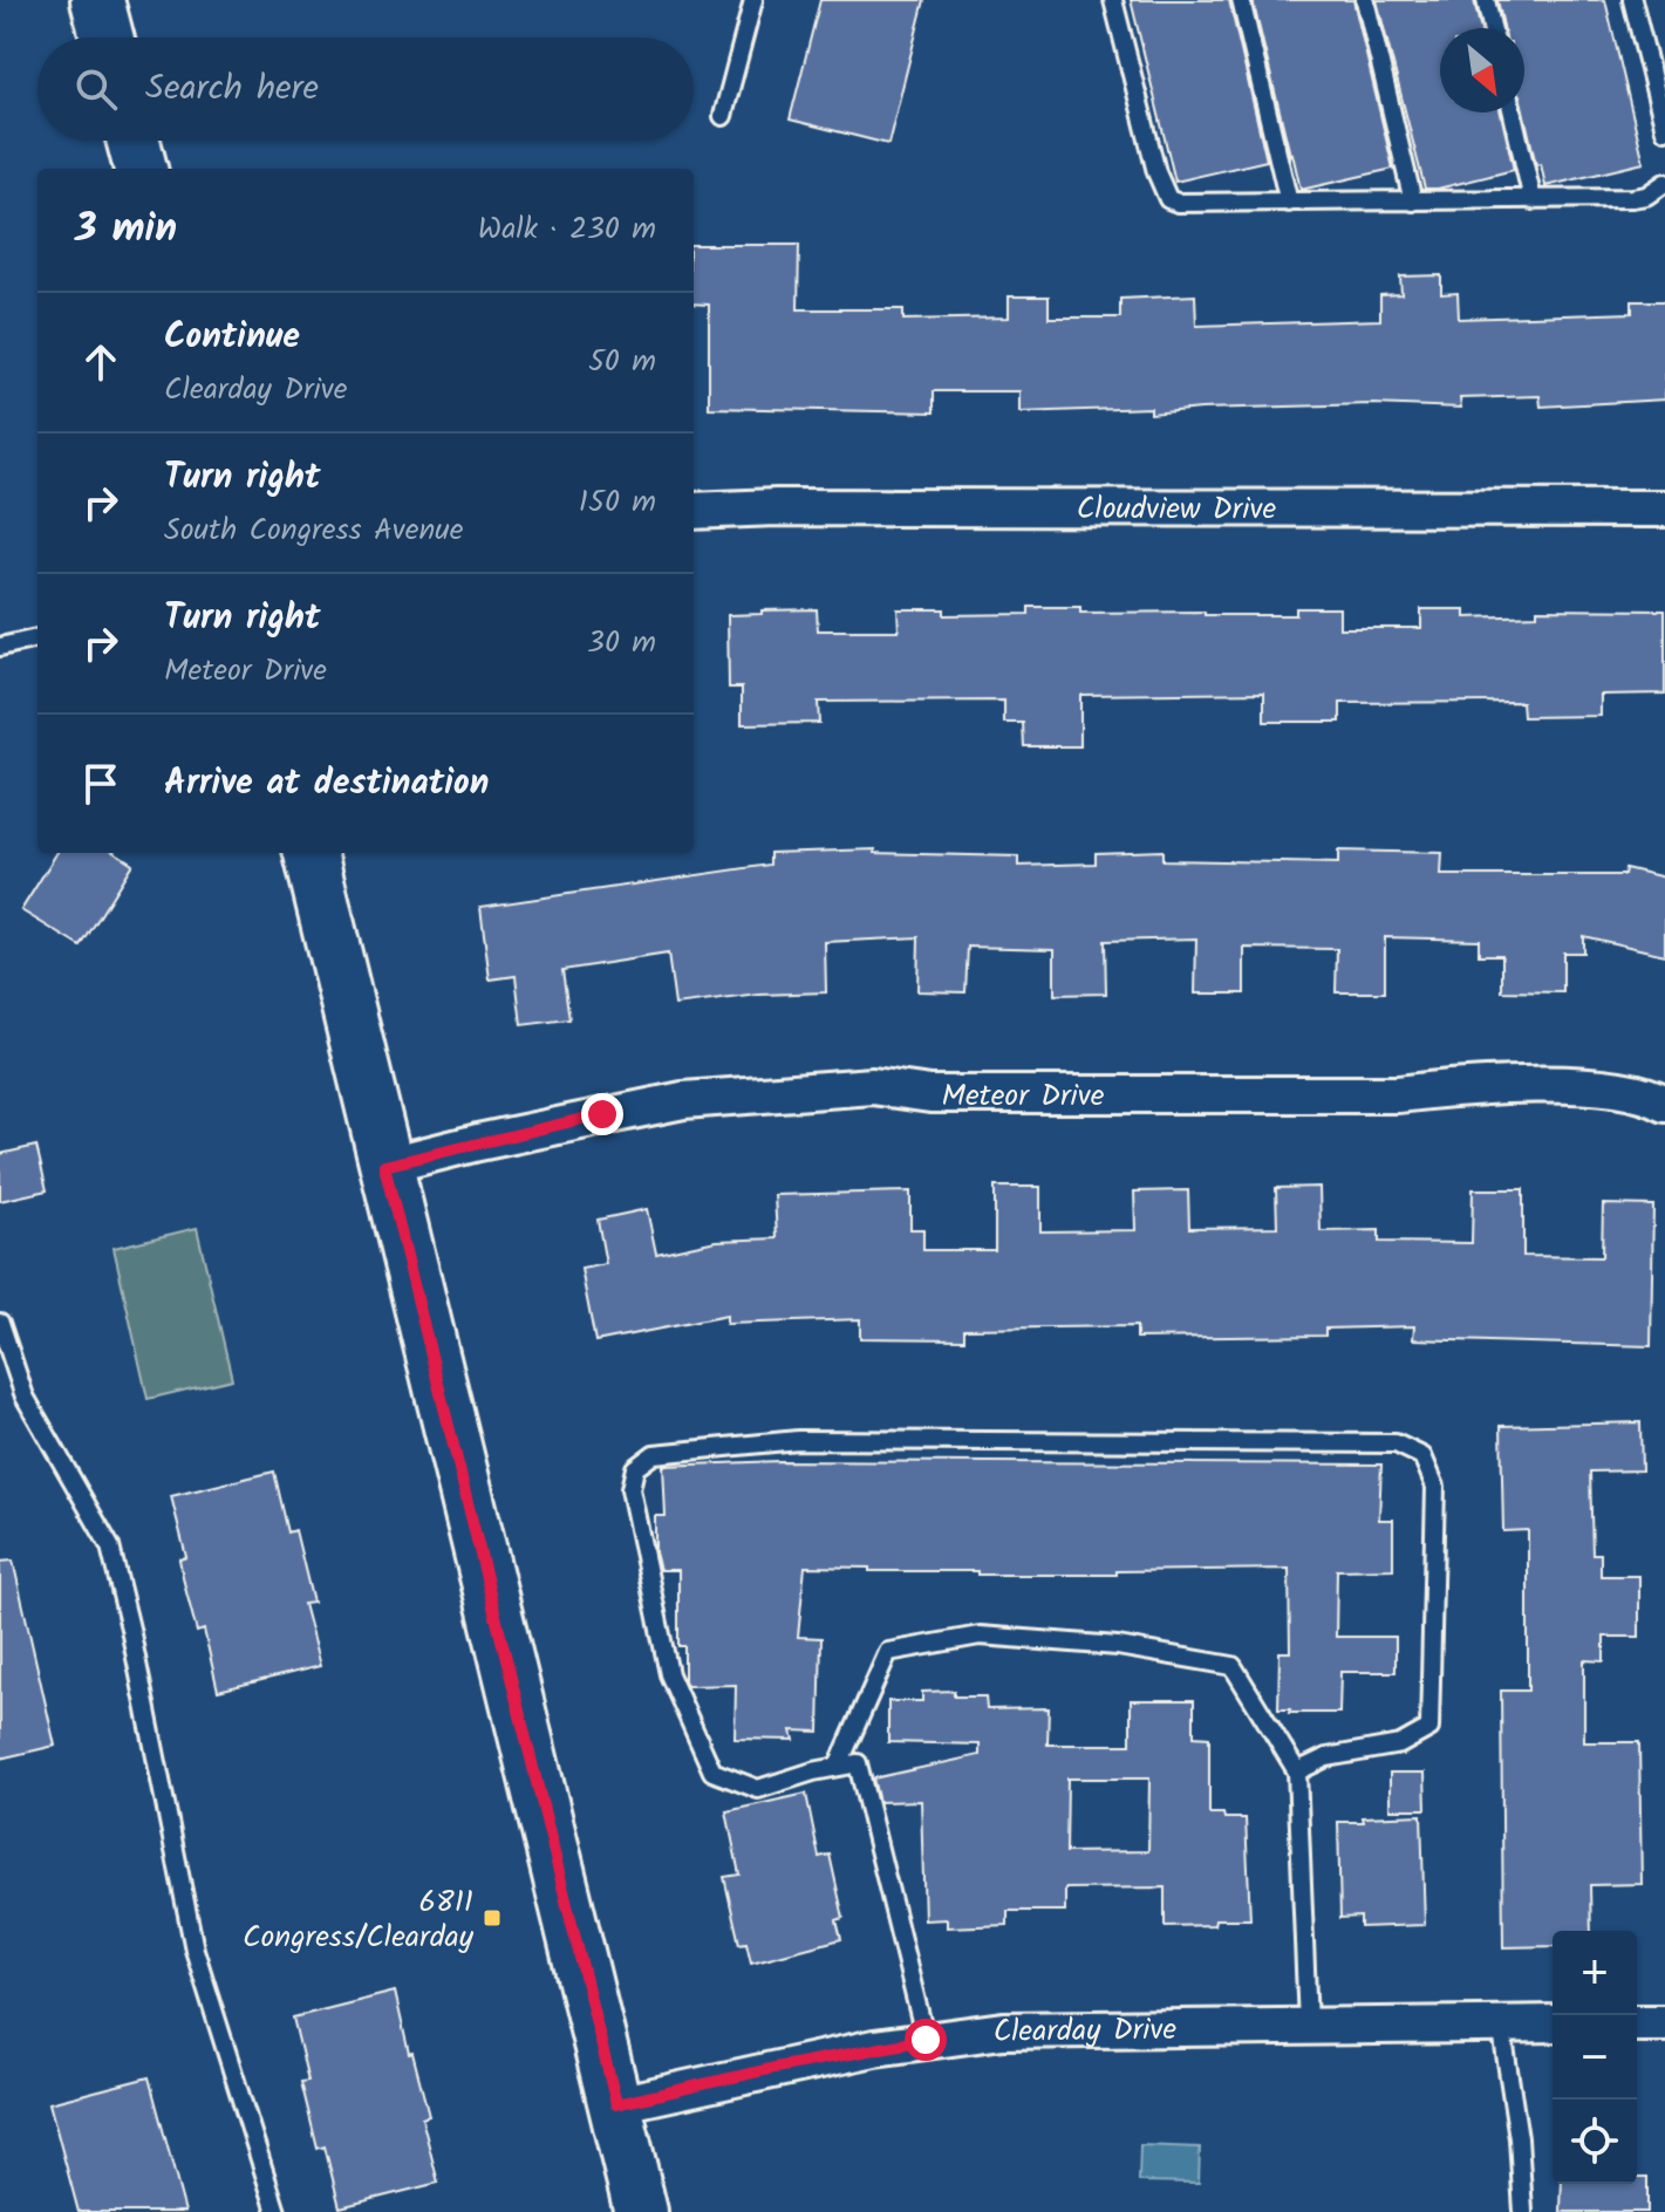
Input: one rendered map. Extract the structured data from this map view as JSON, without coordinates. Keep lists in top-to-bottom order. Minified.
{"streets":{"street":["Cloudview Drive","Meteor Drive","Clearday Drive"]},"places":{"transit":["6811 Congress/Clearday"]},"north":"bottom right","page":{"search":"Search here","heading":["3 min","Walk · 230 m"],"list":[["Continue","Clearday Drive","50 m"],["Turn right","South Congress Avenue","150 m"],["Turn right","Meteor Drive","30 m"],"Arrive at destination"],"map_buttons":["+","−"]}}
